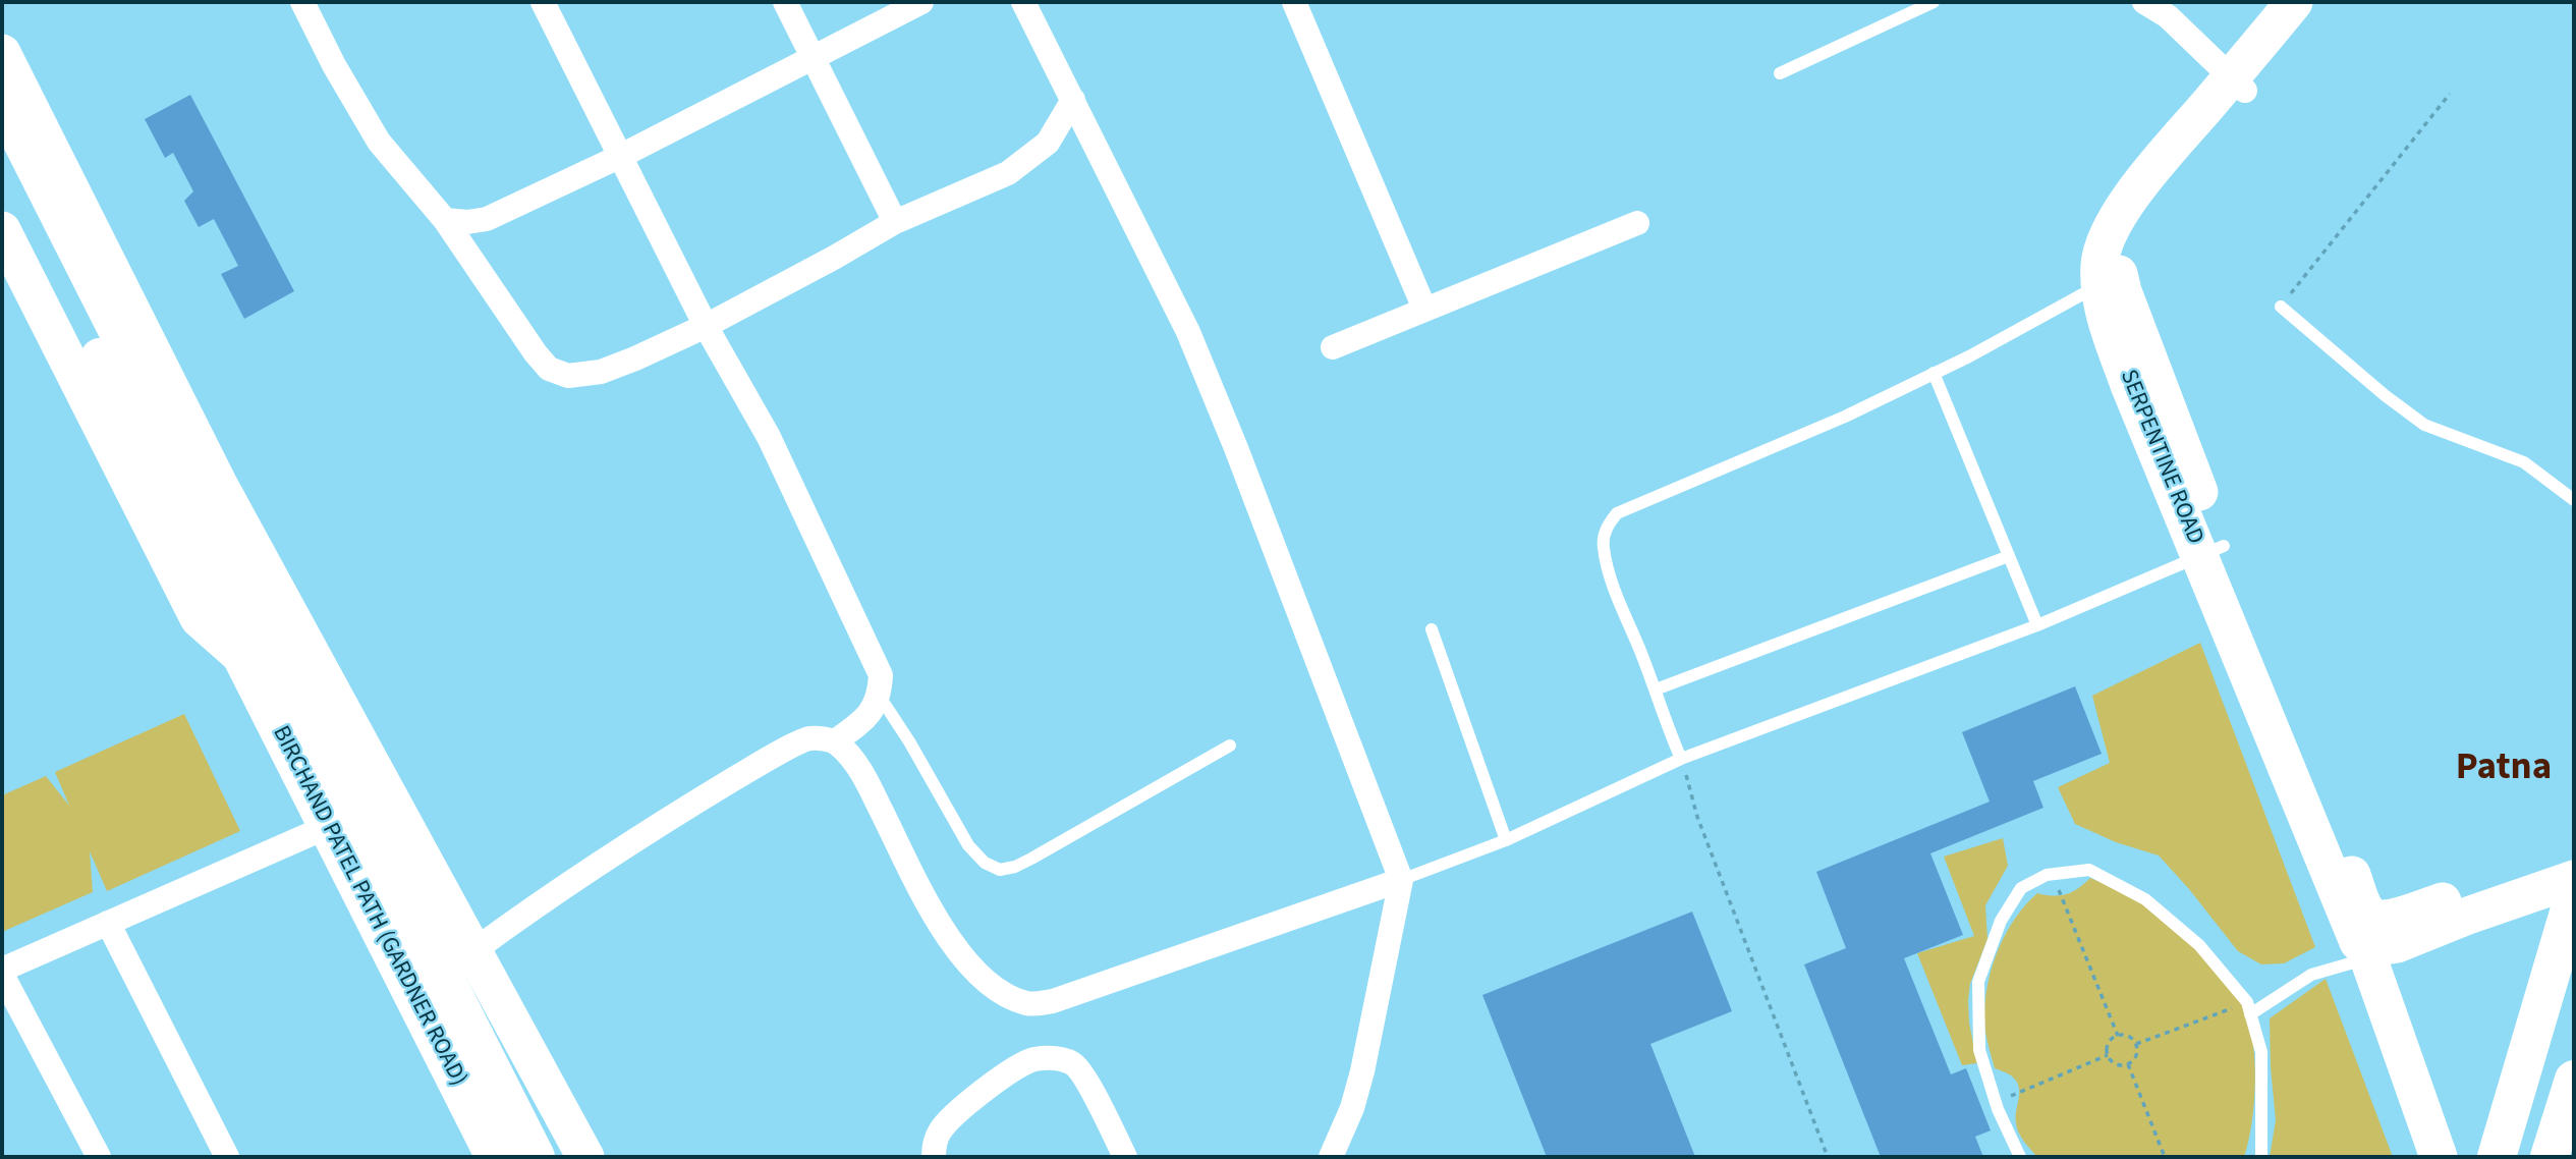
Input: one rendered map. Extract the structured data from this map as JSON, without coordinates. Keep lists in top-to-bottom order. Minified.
{"streets":{"main road":["BIRCHAND PATEL PATH (GARDNER ROAD)"],"street":["SERPENTINE ROAD"]},"districts":["Patna"]}
